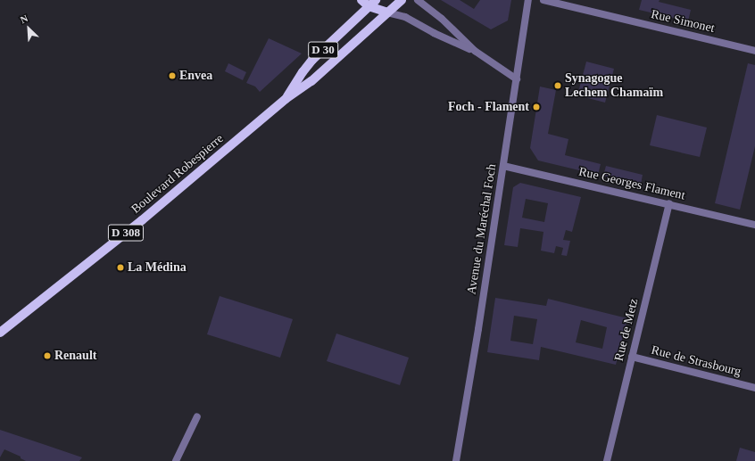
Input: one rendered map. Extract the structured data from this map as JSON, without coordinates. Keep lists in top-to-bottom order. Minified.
{"streets":{"main road":["D 30","Boulevard Robespierre","D 308"],"street":["Rue Simonet","Rue Georges Flament","Avenue du Maréchal Foch","Rue de Metz","Rue de Strasbourg"]},"crossings":[["Rue Georges Flament","Avenue du Maréchal Foch"],["Rue Georges Flament","Rue de Metz"],["Rue de Metz","Rue de Strasbourg"]],"places":["Envea","Synagogue Lechem Chamaïm","Foch - Flament","La Médina","Renault"],"north":"top left"}
